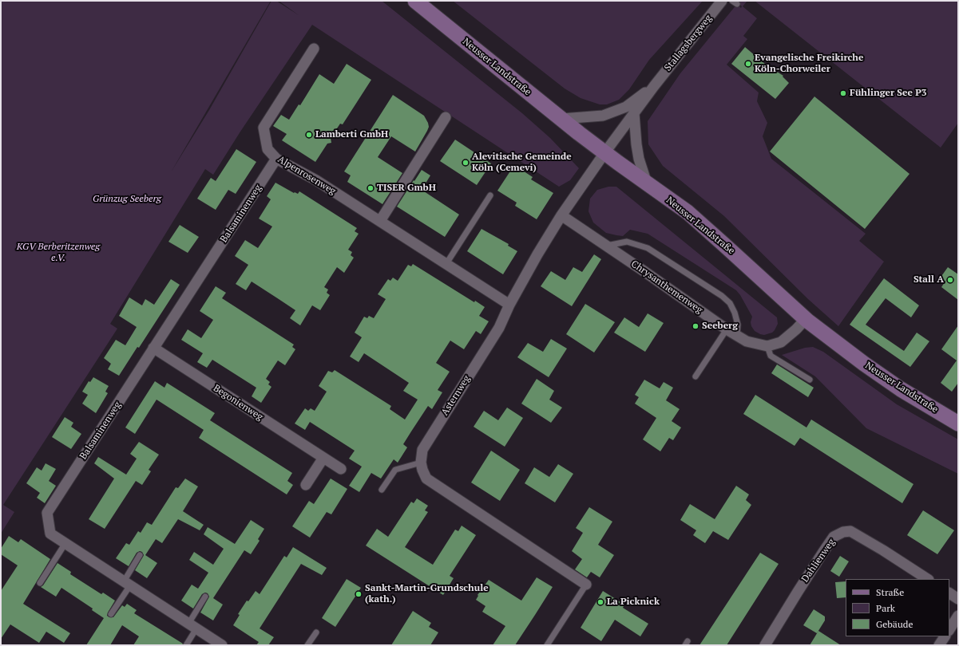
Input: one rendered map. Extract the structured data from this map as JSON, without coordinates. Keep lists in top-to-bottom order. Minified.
{"streets":{"main road":["Neusser Landstraße"],"street":["Stallagsbergweg","Alpenrosenweg","Balsaminenweg","Chrysanthemenweg","Asternweg","Begonienweg","Dahlienweg"]},"crossings":[["Stallagsbergweg","Neusser Landstraße"],["Stallagsbergweg","Asternweg"],["Neusser Landstraße","Asternweg"],["Alpenrosenweg","Balsaminenweg"],["Alpenrosenweg","Asternweg"],["Balsaminenweg","Begonienweg"],["Chrysanthemenweg","Asternweg"]],"parks":["Grünzug Seeberg","KGV Berberitzenweg e.V."],"places":["Evangelische Freikirche Köln-Chorweiler","Fühlinger See P3","Lamberti GmbH","Alevitische Gemeinde Köln (Cemevi)","TISER GmbH","Stall A","Seeberg","Sankt-Martin-Grundschule (kath.)","La Picknick"],"legend":["Straße","Park","Gebäude"]}
